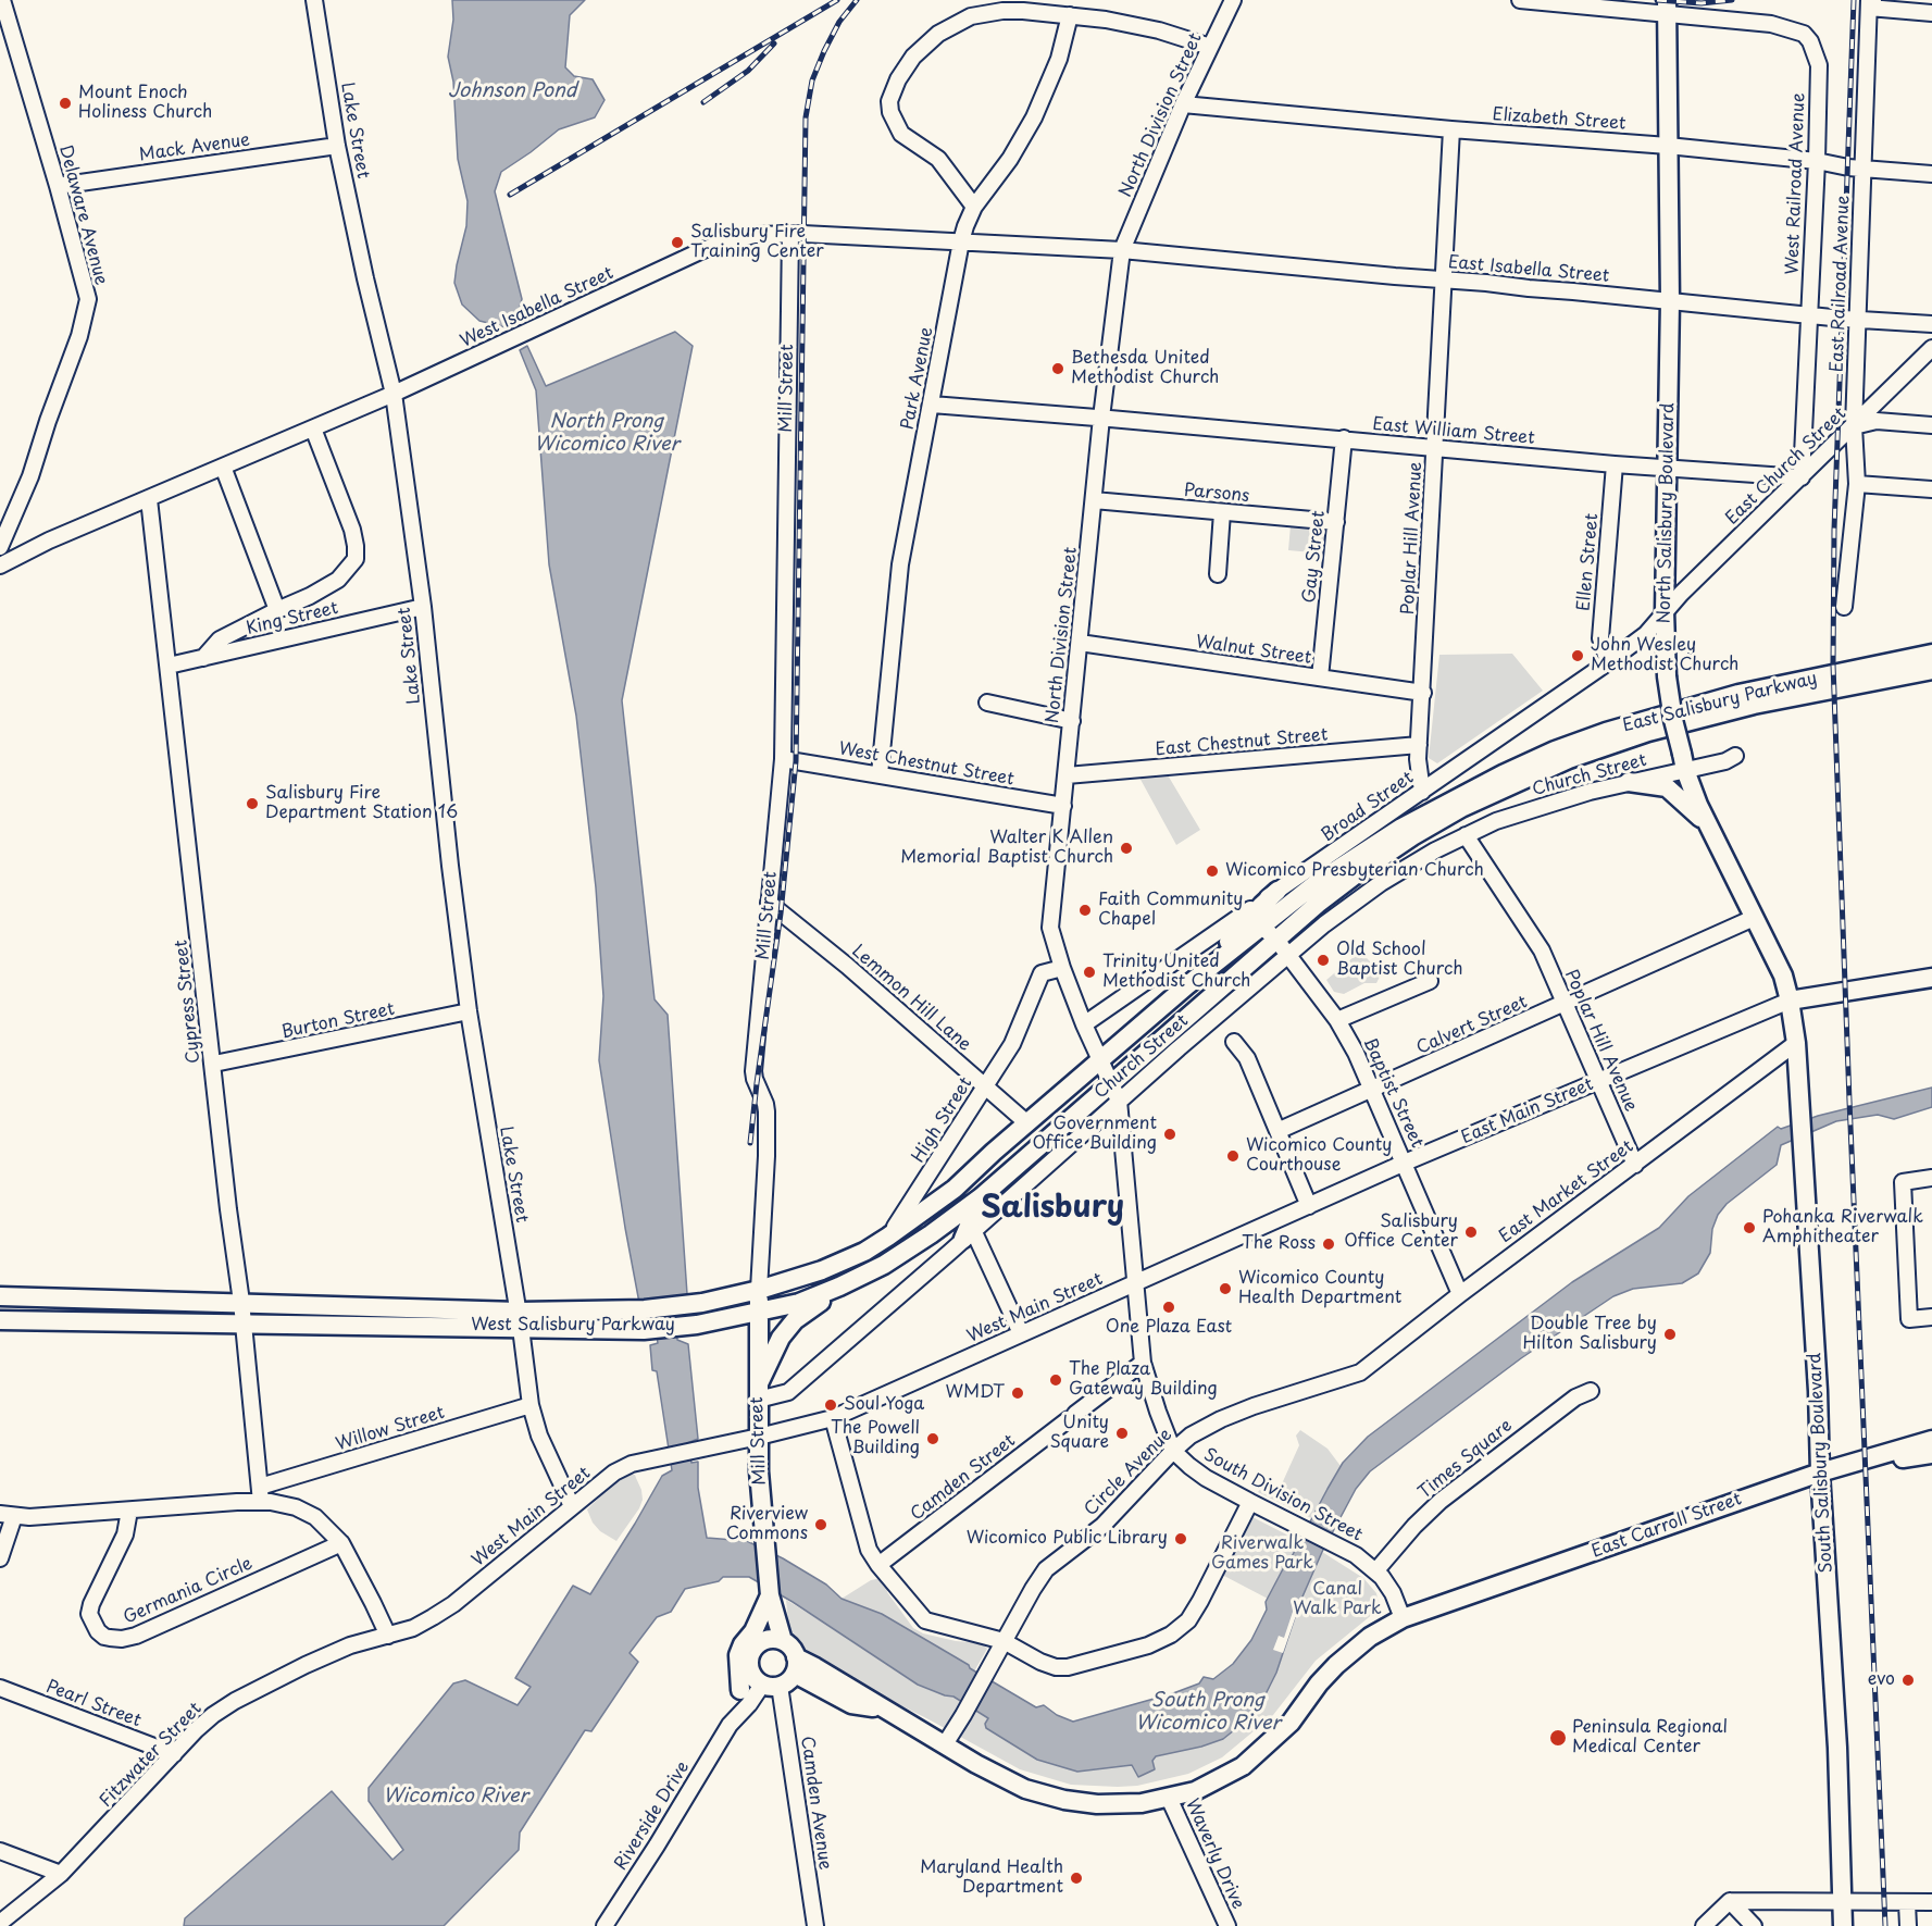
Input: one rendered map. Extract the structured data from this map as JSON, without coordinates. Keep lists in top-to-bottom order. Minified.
{"streets":{"main road":["Mill Street","North Salisbury Boulevard","East Salisbury Parkway","East Main Street","West Salisbury Parkway","South Salisbury Boulevard","East Carroll Street"],"street":["North Division Street","Elizabeth Street","Lake Street","Mack Avenue","West Railroad Avenue","Delaware Avenue","East Isabella Street","East Railroad Avenue","West Isabella Street","Park Avenue","East William Street","East Church Street","Parsons","Poplar Hill Avenue","Gay Street","Ellen Street","King Street","Walnut Street","East Chestnut Street","West Chestnut Street","Church Street","Broad Street","Lemmon Hill Lane","Cypress Street","Burton Street","Calvert Street","Baptist Street","High Street","East Market Street","West Main Street","Willow Street","Times Square","Circle Avenue","Camden Street","South Division Street","Germania Circle","Pearl Street","Fitzwater Street","Camden Avenue","Riverside Drive","Waverly Drive"]},"crossings":[["North Division Street","Elizabeth Street"],["North Division Street","East Isabella Street"],["North Division Street","West Isabella Street"],["North Division Street","East William Street"],["North Division Street","Parsons"],["North Division Street","Walnut Street"],["North Division Street","East Salisbury Parkway"],["North Division Street","East Chestnut Street"],["North Division Street","West Chestnut Street"],["North Division Street","Church Street"],["North Division Street","Broad Street"],["North Division Street","East Main Street"],["North Division Street","High Street"],["North Division Street","West Main Street"],["North Division Street","West Salisbury Parkway"],["North Division Street","South Division Street"],["Elizabeth Street","West Railroad Avenue"],["Elizabeth Street","East Railroad Avenue"],["Elizabeth Street","North Salisbury Boulevard"],["Elizabeth Street","Poplar Hill Avenue"],["Lake Street","Mack Avenue"],["Lake Street","West Isabella Street"],["Lake Street","King Street"],["Lake Street","Burton Street"],["Lake Street","West Main Street"],["Lake Street","West Salisbury Parkway"],["Lake Street","Willow Street"],["Mack Avenue","Delaware Avenue"],["West Railroad Avenue","East Isabella Street"],["West Railroad Avenue","East William Street"],["West Railroad Avenue","East Church Street"],["West Railroad Avenue","North Salisbury Boulevard"],["East Isabella Street","East Railroad Avenue"],["East Isabella Street","West Isabella Street"],["East Isabella Street","North Salisbury Boulevard"],["East Isabella Street","Poplar Hill Avenue"],["East Railroad Avenue","East Church Street"],["West Isabella Street","Park Avenue"],["West Isabella Street","Mill Street"],["West Isabella Street","Cypress Street"],["Park Avenue","East William Street"],["Park Avenue","West Chestnut Street"],["Mill Street","West Chestnut Street"],["Mill Street","Church Street"],["Mill Street","Lemmon Hill Lane"],["Mill Street","West Main Street"],["Mill Street","West Salisbury Parkway"],["Mill Street","East Carroll Street"],["Mill Street","Camden Avenue"],["Mill Street","Riverside Drive"],["East William Street","East Church Street"],["East William Street","North Salisbury Boulevard"],["East William Street","Poplar Hill Avenue"],["East William Street","Gay Street"],["East William Street","Ellen Street"],["East Church Street","North Salisbury Boulevard"],["East Church Street","Broad Street"],["Parsons","Gay Street"],["North Salisbury Boulevard","Church Street"],["North Salisbury Boulevard","Broad Street"],["North Salisbury Boulevard","Calvert Street"],["North Salisbury Boulevard","East Main Street"],["North Salisbury Boulevard","South Salisbury Boulevard"],["Poplar Hill Avenue","Walnut Street"],["Poplar Hill Avenue","East Chestnut Street"],["Poplar Hill Avenue","Church Street"],["Poplar Hill Avenue","Broad Street"],["Poplar Hill Avenue","Calvert Street"],["Poplar Hill Avenue","East Main Street"],["Poplar Hill Avenue","East Market Street"],["Gay Street","Walnut Street"],["Ellen Street","Broad Street"],["King Street","Cypress Street"],["East Salisbury Parkway","Church Street"],["East Salisbury Parkway","Baptist Street"],["East Salisbury Parkway","West Salisbury Parkway"],["Church Street","Baptist Street"],["Lemmon Hill Lane","High Street"],["Lemmon Hill Lane","West Salisbury Parkway"],["Cypress Street","Burton Street"],["Cypress Street","West Salisbury Parkway"],["Cypress Street","Willow Street"],["Calvert Street","Baptist Street"],["Baptist Street","East Main Street"],["Baptist Street","East Market Street"],["East Main Street","West Main Street"],["East Main Street","South Salisbury Boulevard"],["East Main Street","South Division Street"],["High Street","West Salisbury Parkway"],["East Market Street","South Salisbury Boulevard"],["East Market Street","Circle Avenue"],["West Main Street","South Division Street"],["West Main Street","Fitzwater Street"],["Times Square","South Division Street"],["South Salisbury Boulevard","East Carroll Street"],["Circle Avenue","South Division Street"],["Circle Avenue","East Carroll Street"],["Camden Street","South Division Street"],["South Division Street","East Carroll Street"],["East Carroll Street","Camden Avenue"],["East Carroll Street","Riverside Drive"],["East Carroll Street","Waverly Drive"],["Pearl Street","Fitzwater Street"],["Camden Avenue","Riverside Drive"]],"districts":["Salisbury"],"water":["Johnson Pond","North Prong Wicomico River","South Prong Wicomico River","Wicomico River"],"parks":["Riverwalk Games Park","Canal Walk Park"],"places":["Mount Enoch Holiness Church","Salisbury Fire Training Center","Bethesda United Methodist Church","John Wesley Methodist Church","Salisbury Fire Department Station 16","Walter K Allen Memorial Baptist Church","Wicomico Presbyterian Church","Faith Community Chapel","Old School Baptist Church","Trinity United Methodist Church","Government Office Building","Wicomico County Courthouse","Pohanka Riverwalk Amphitheater","Salisbury Office Center","The Ross","Wicomico County Health Department","One Plaza East","Double Tree by Hilton Salisbury","The Plaza Gateway Building","WMDT","Soul Yoga","Unity Square","The Powell Building","Riverview Commons","Wicomico Public Library","evo","Peninsula Regional Medical Center","Maryland Health Department"]}
